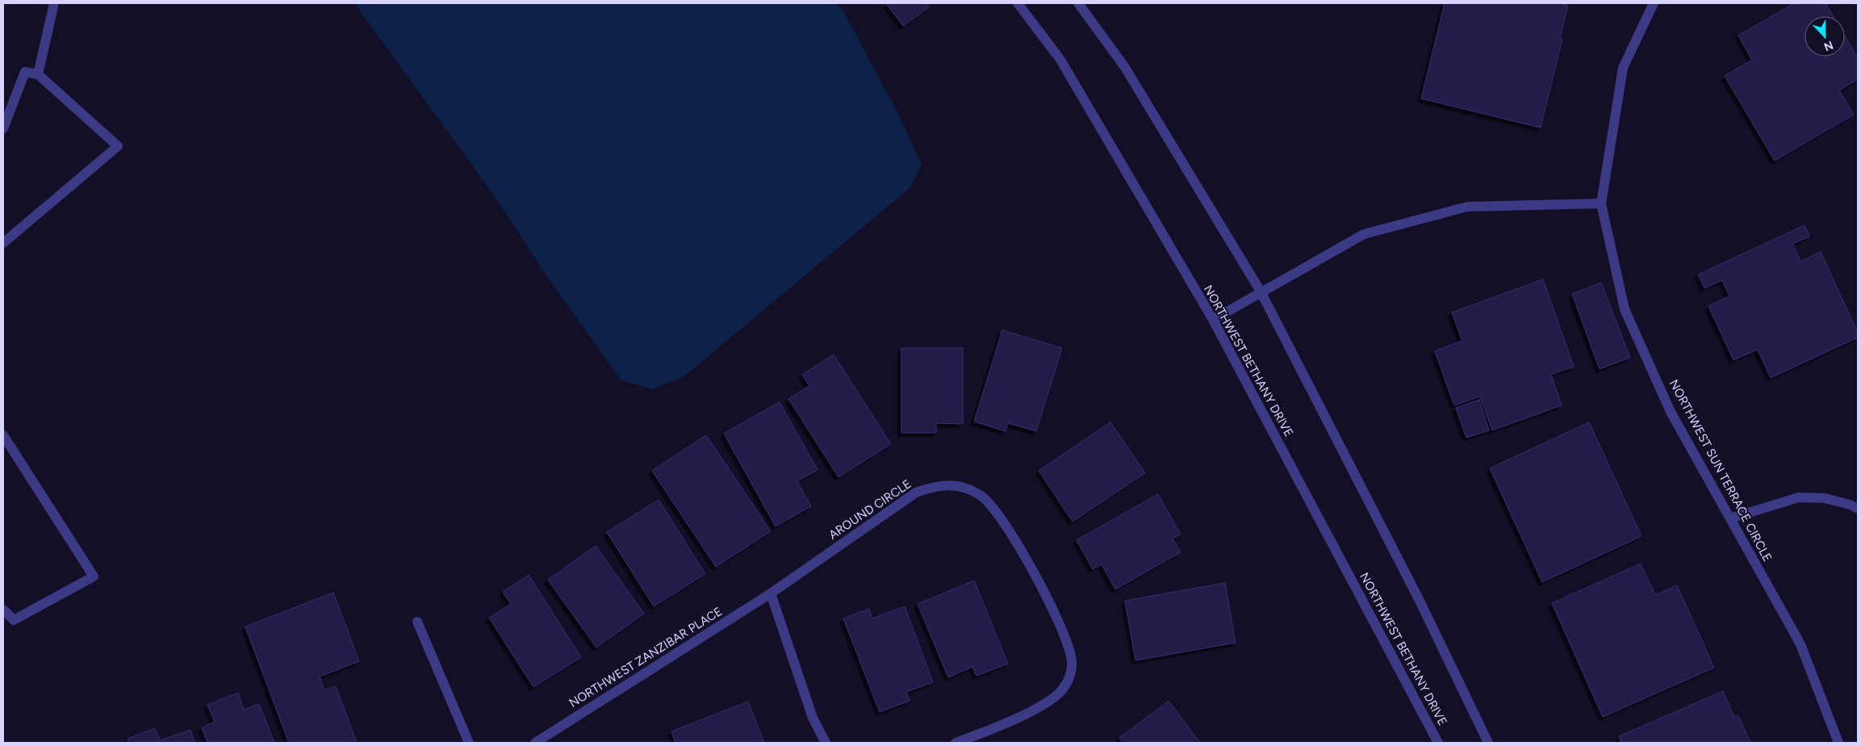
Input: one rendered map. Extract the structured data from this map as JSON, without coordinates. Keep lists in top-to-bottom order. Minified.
{"streets":{"street":["NORTHWEST BETHANY DRIVE","NORTHWEST SUN TERRACE CIRCLE","AROUND CIRCLE","NORTHWEST ZANZIBAR PLACE"]},"crossings":[["AROUND CIRCLE","NORTHWEST ZANZIBAR PLACE"]],"north":"bottom"}
